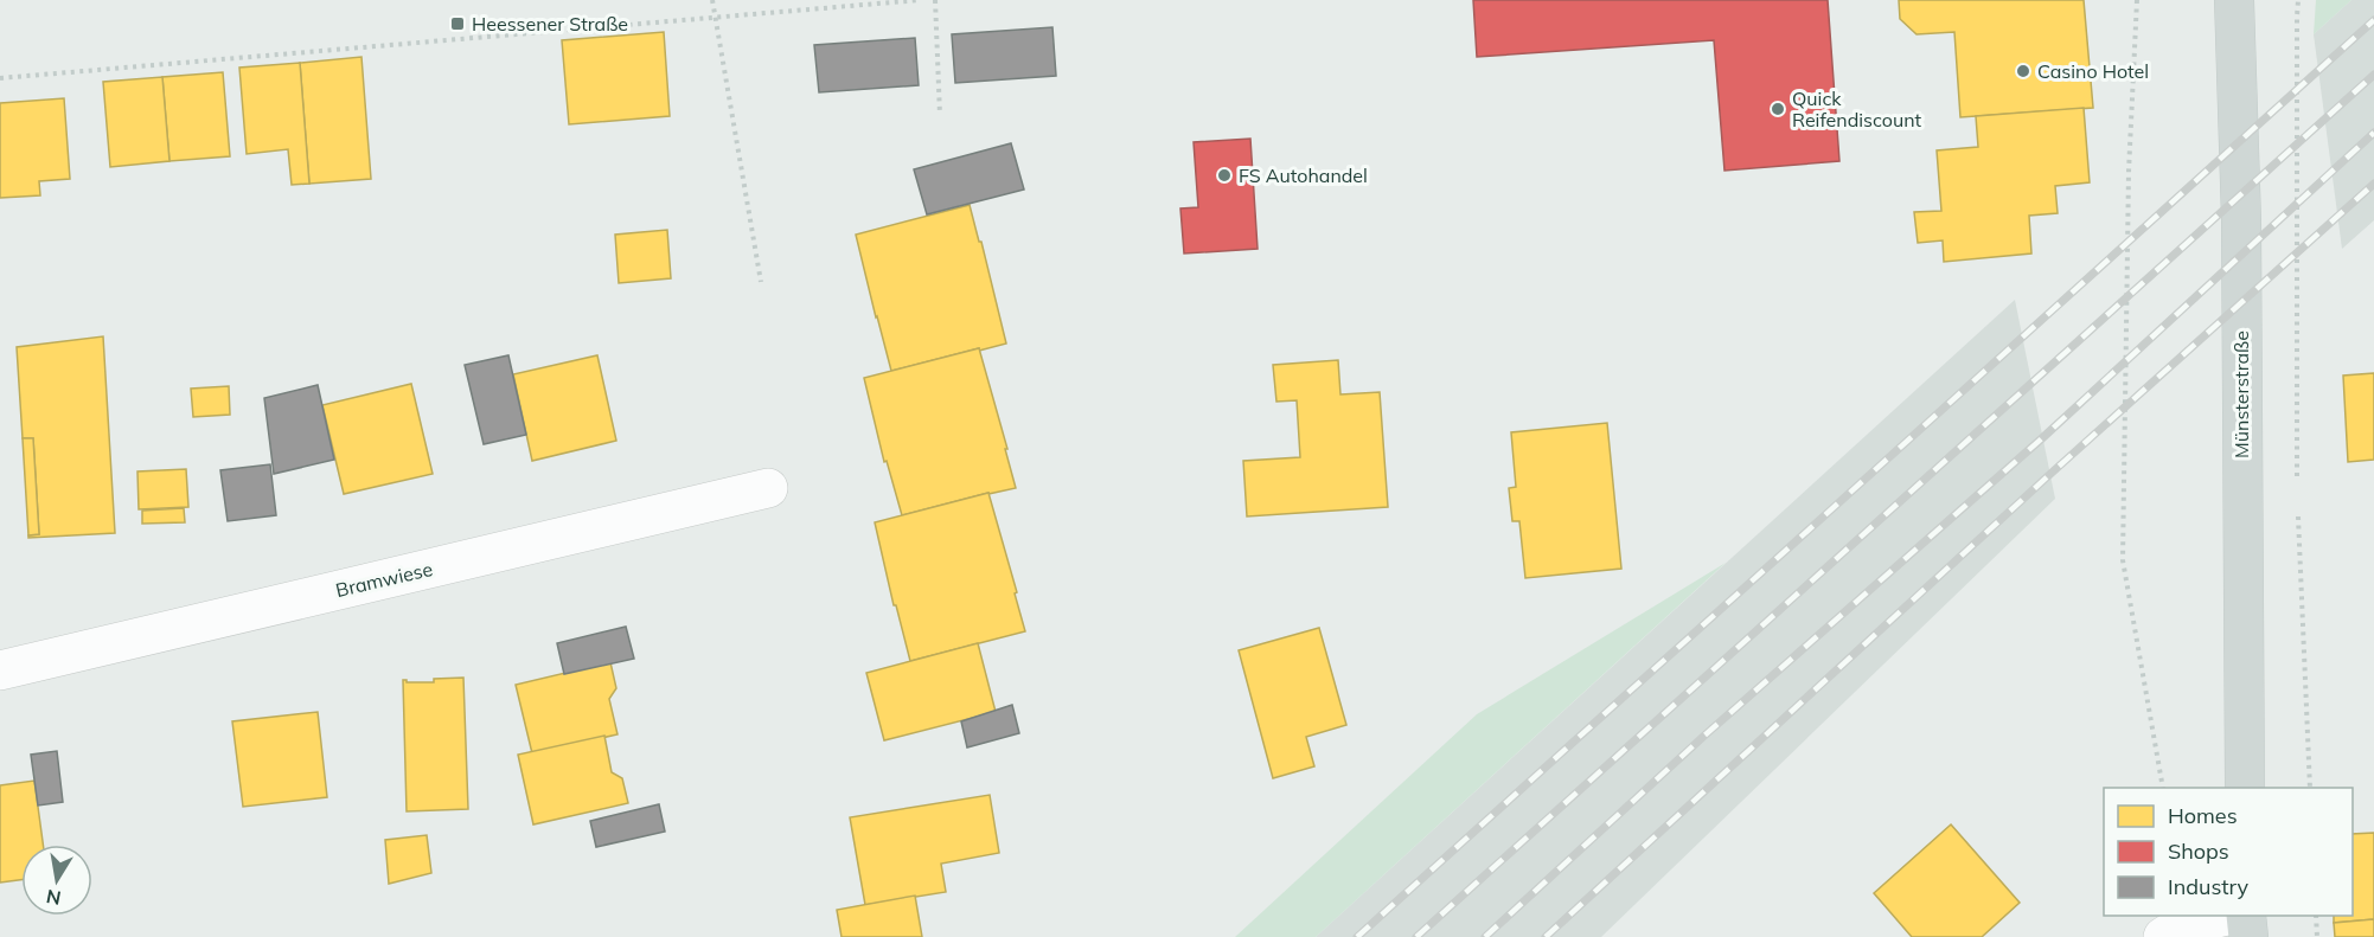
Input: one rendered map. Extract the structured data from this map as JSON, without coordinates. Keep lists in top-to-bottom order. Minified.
{"streets":{"main road":["Münsterstraße"],"street":["Bramwiese"]},"places":{"transit":["Heessener Straße"],"other":["Casino Hotel","Quick Reifendiscount","FS Autohandel"]},"legend":["Homes","Shops","Industry"],"north":"bottom"}
